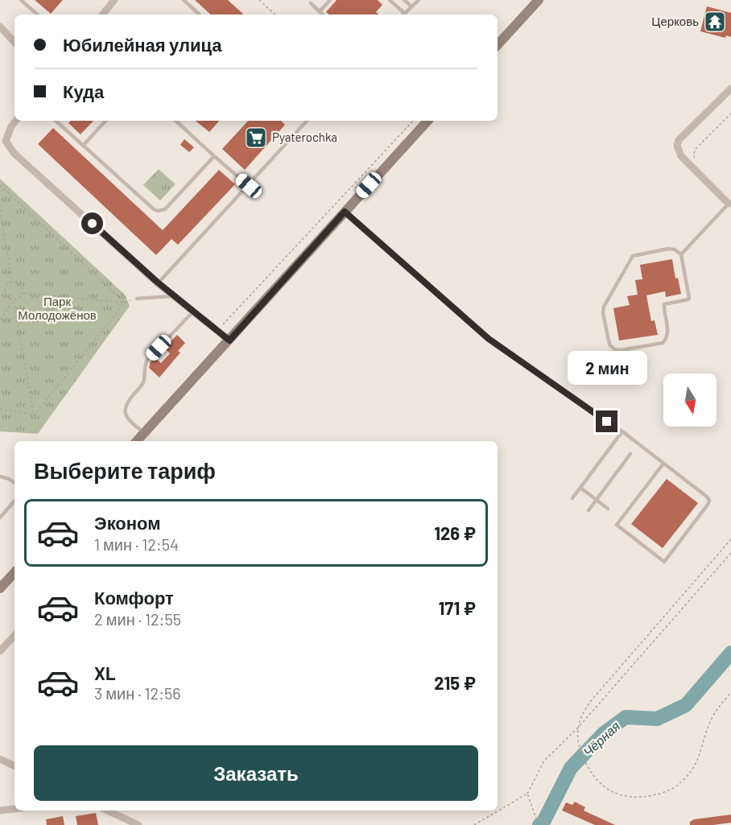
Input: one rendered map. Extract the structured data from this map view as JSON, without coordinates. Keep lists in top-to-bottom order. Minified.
{"water":["Чёрная"],"parks":["Парк Молодожёнов"],"places":{"temple":["Церковь"],"supermarket":["Pyaterochka"]},"north":"bottom","page":{"banner":["Юбилейная улица","Куда"],"bubble":"2 мин","heading":"Выберите тариф","list":[{"name":"Эконом","note":"1 мин · 12:54","value":"126 ₽"},{"name":"Комфорт","note":"2 мин · 12:55","value":"171 ₽"},{"name":"XL","note":"3 мин · 12:56","value":"215 ₽"}],"buttons":"Заказать"}}
